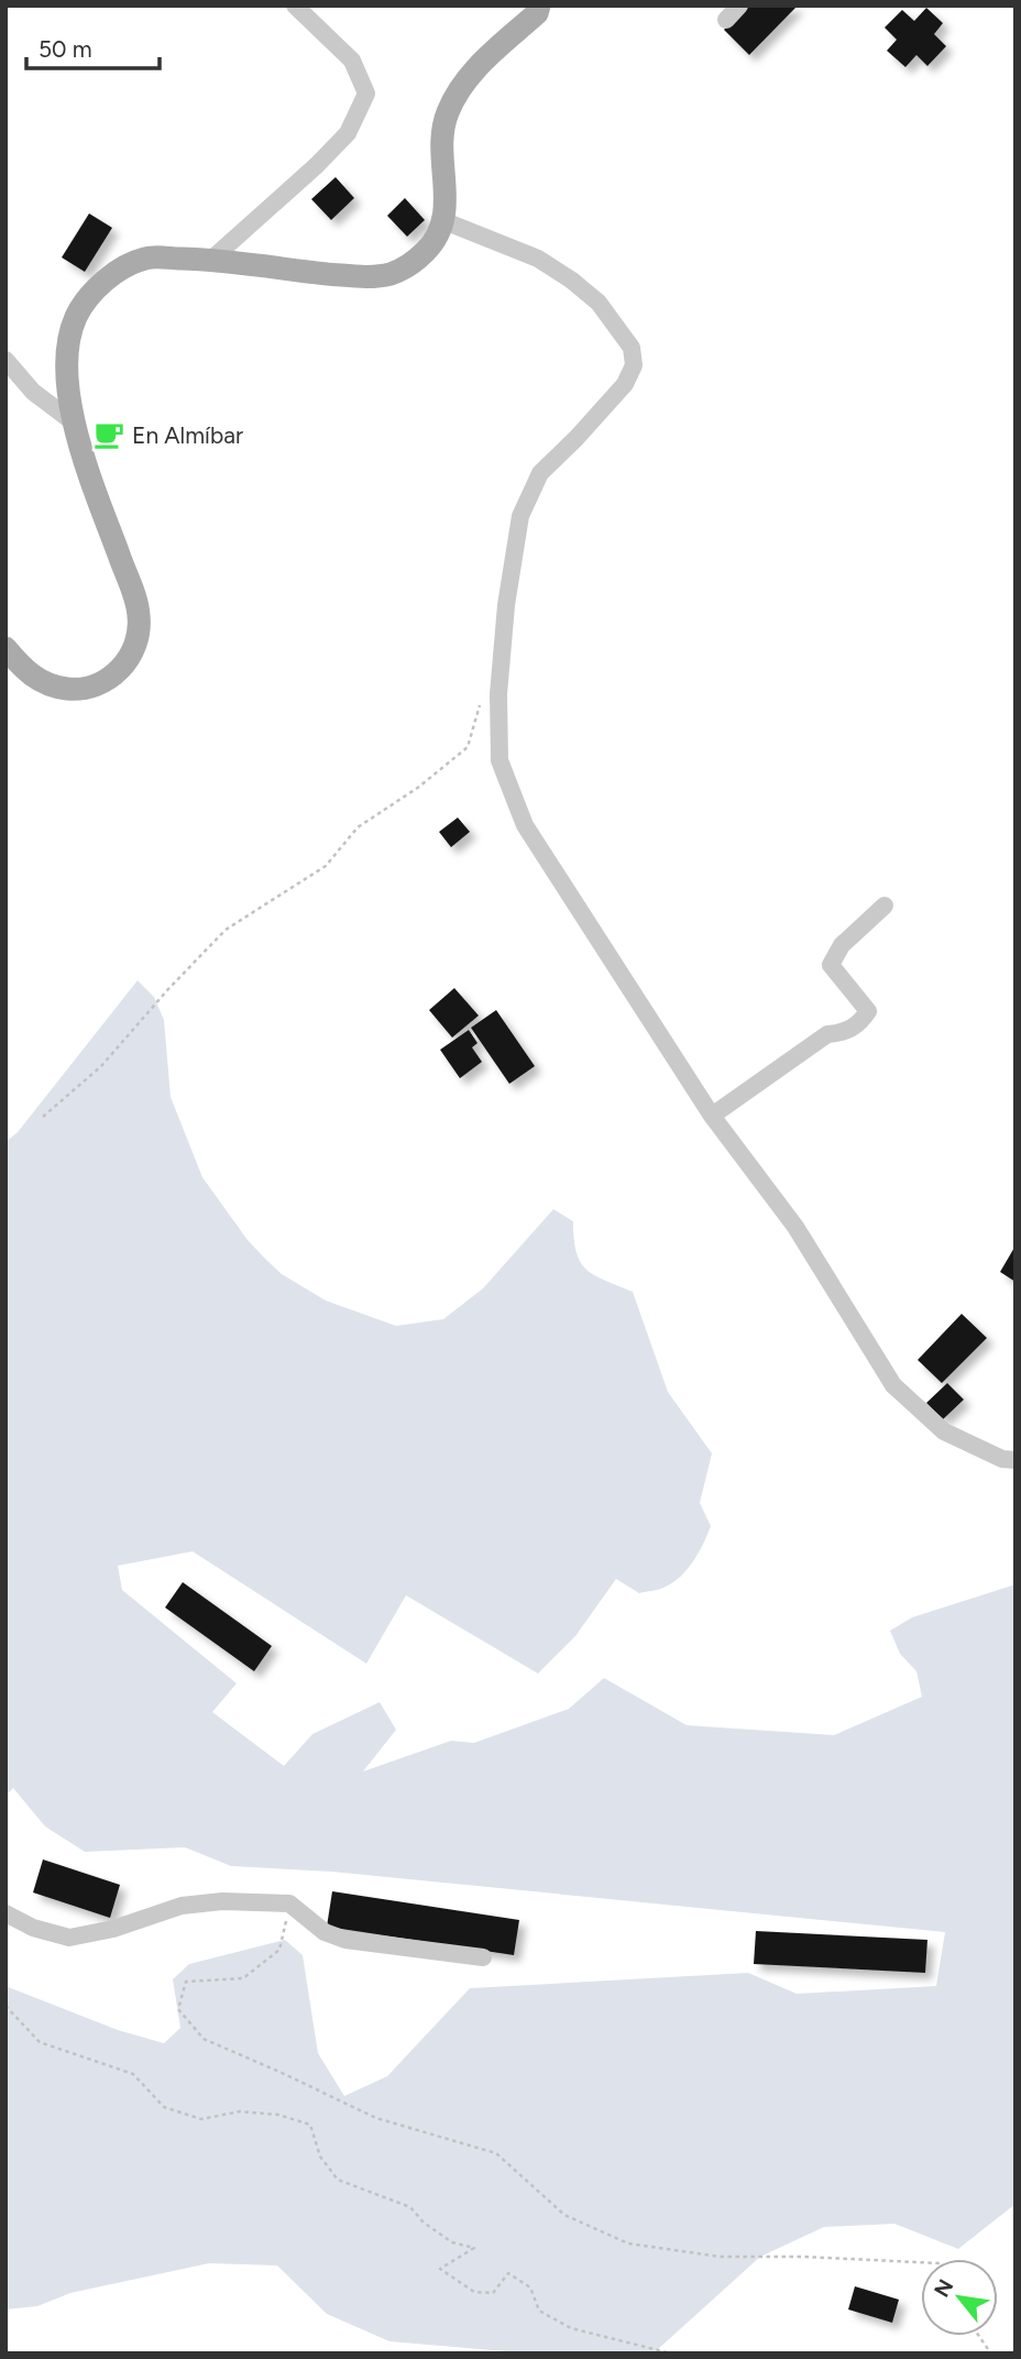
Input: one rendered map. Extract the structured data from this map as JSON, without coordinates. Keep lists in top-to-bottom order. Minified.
{"places":{"cafe":["En Almíbar"]},"scale_bar":"50 m","north":"top left"}
